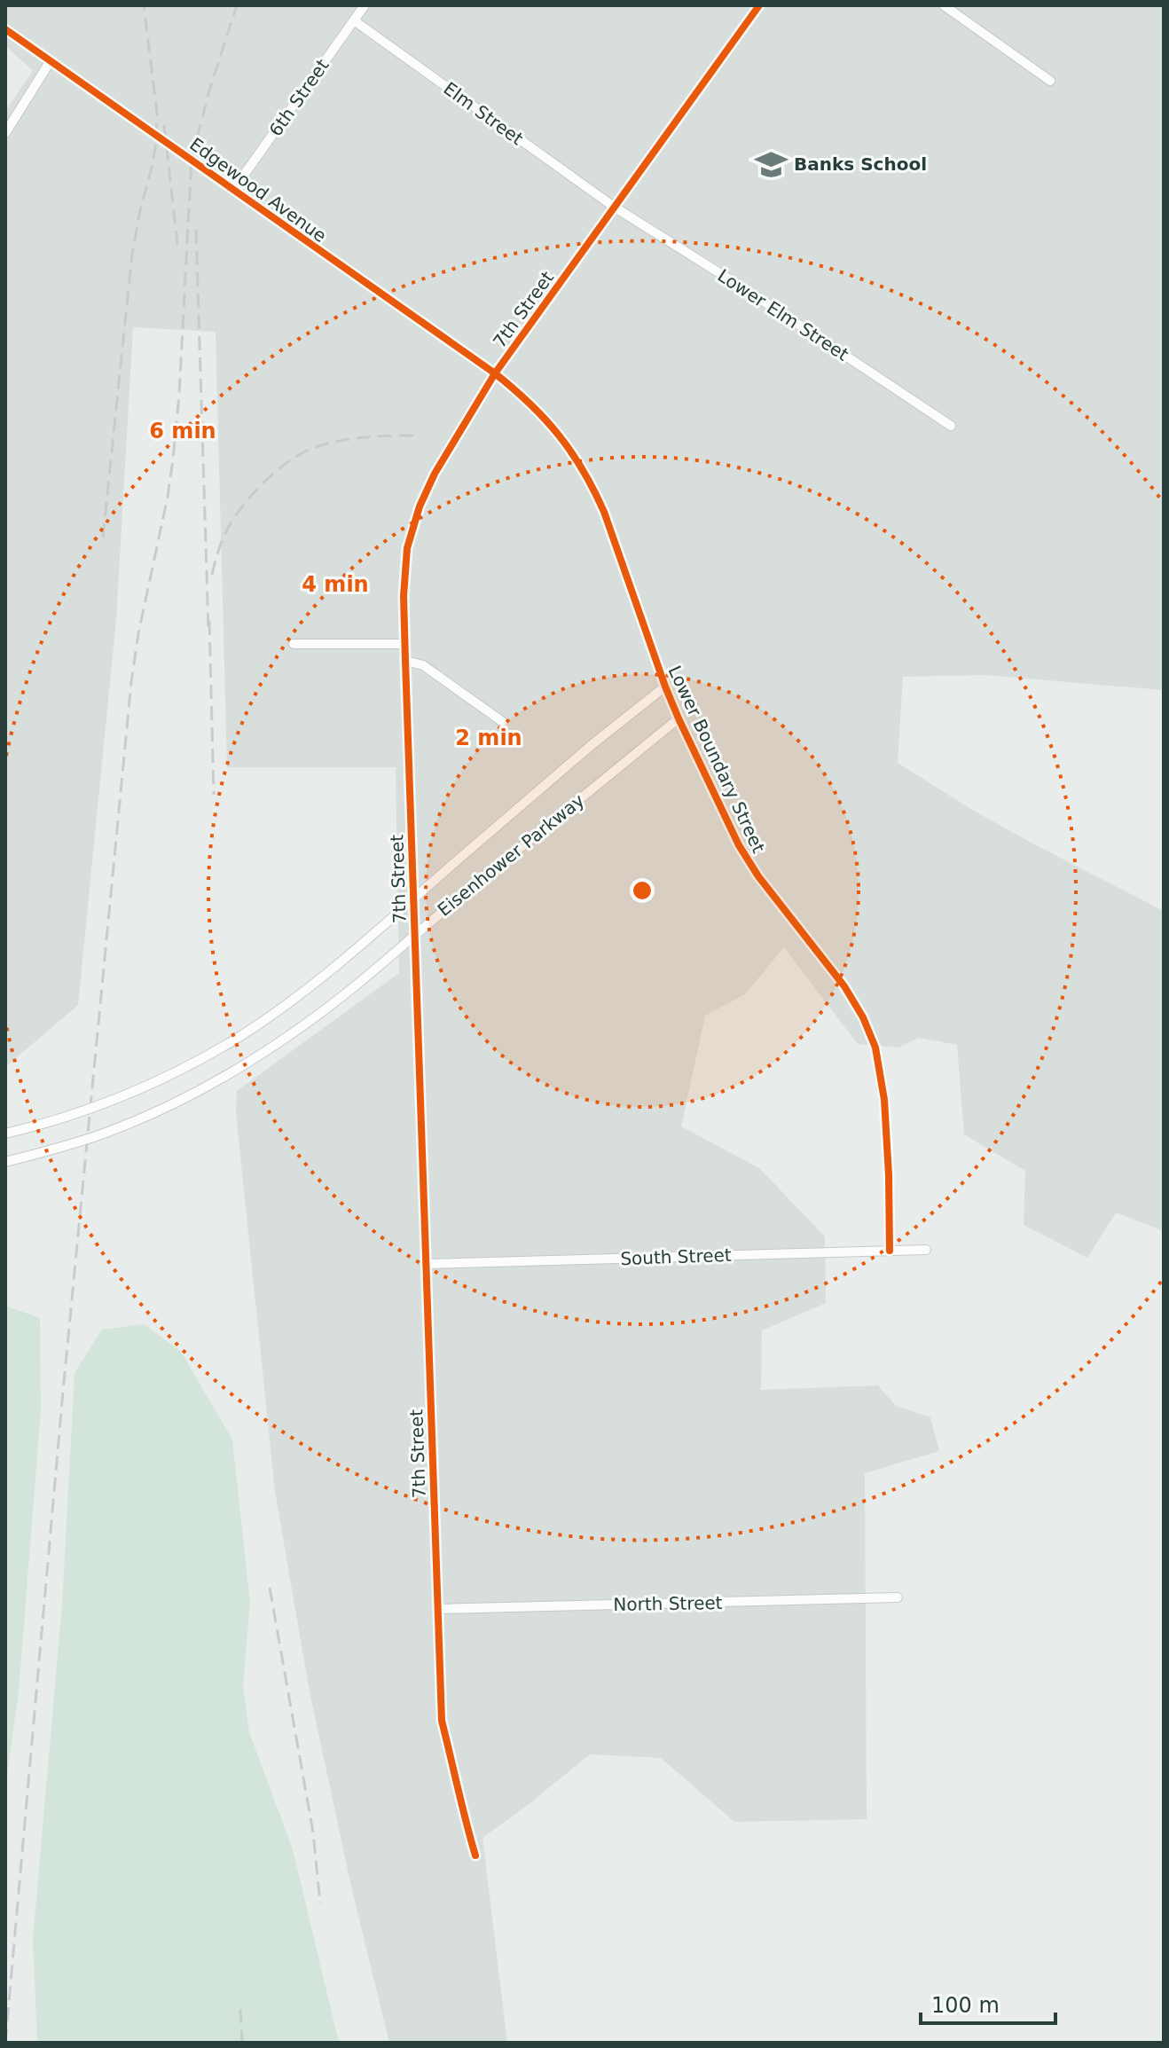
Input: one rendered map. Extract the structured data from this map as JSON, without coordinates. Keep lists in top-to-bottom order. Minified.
{"streets":{"street":["6th Street","Elm Street","Edgewood Avenue","7th Street","Lower Elm Street","Lower Boundary Street","Eisenhower Parkway","South Street","North Street"]},"crossings":[["6th Street","Elm Street"],["6th Street","Edgewood Avenue"],["Elm Street","7th Street"],["Elm Street","Lower Elm Street"],["Edgewood Avenue","7th Street"],["Edgewood Avenue","Lower Boundary Street"],["7th Street","Lower Elm Street"],["7th Street","Lower Boundary Street"],["7th Street","South Street"],["7th Street","North Street"],["Lower Boundary Street","Eisenhower Parkway"],["Lower Boundary Street","South Street"]],"places":{"school or university":["Banks School"]},"scale_bar":"100 m","rings":["6 min","4 min","2 min"]}
